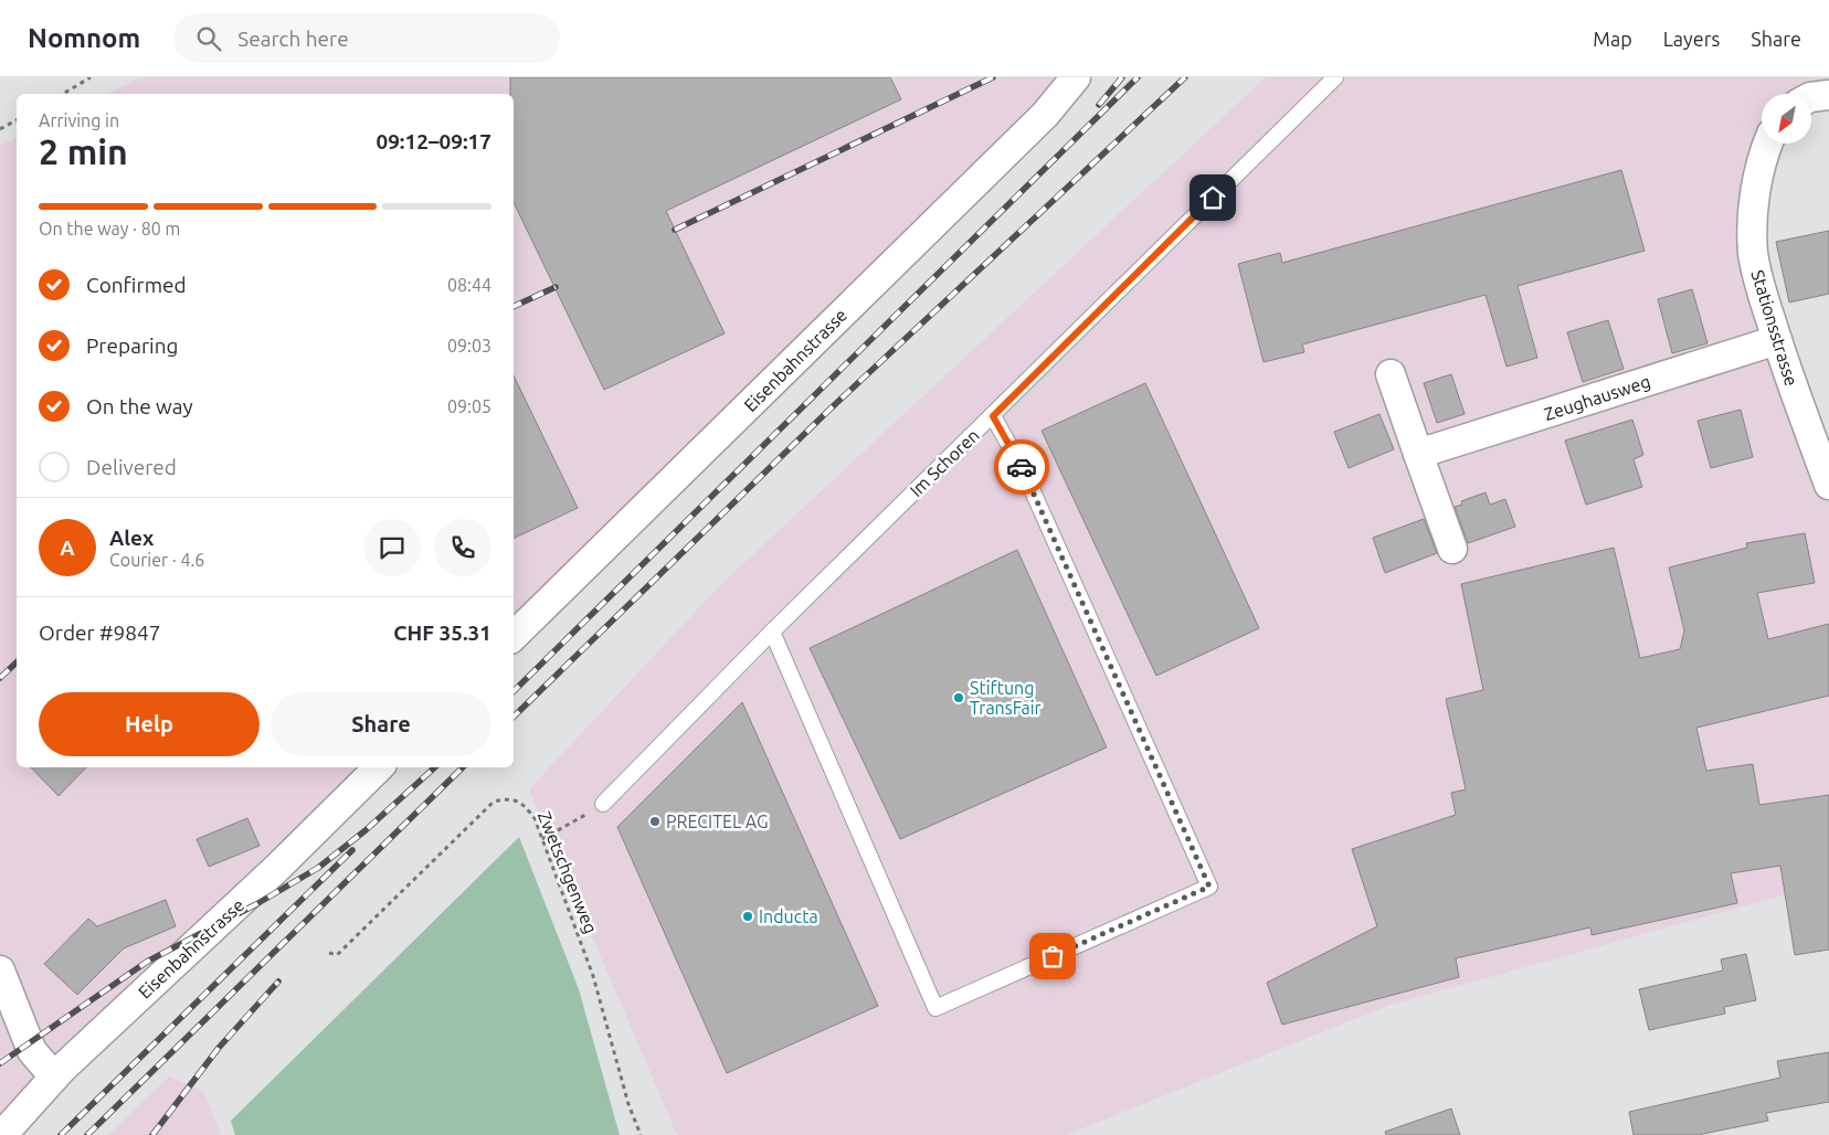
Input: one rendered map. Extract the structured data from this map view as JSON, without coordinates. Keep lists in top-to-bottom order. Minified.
{"streets":{"street":["Stationsstrasse","Eisenbahnstrasse","Zeughausweg"],"lane":["Im Schoren"],"path":["Zwetschgenweg"]},"crossings":[["Stationsstrasse","Zeughausweg"]],"places":["Stiftung TransFair","PRECITEL AG","Inducta"],"north":"bottom left","page":{"header":"Nomnom","search":"Search here","nav":["Map","Layers","Share"],"heading":["2 min","Arriving in","09:12–09:17"],"panel":["Alex","Courier · 4.6","Order #9847","CHF 35.31"],"bar":"On the way · 80 m","list":[["Confirmed","08:44"],["Preparing","09:03"],["On the way","09:05"],"Delivered"],"round":"A","buttons":["Help","Share"]}}
